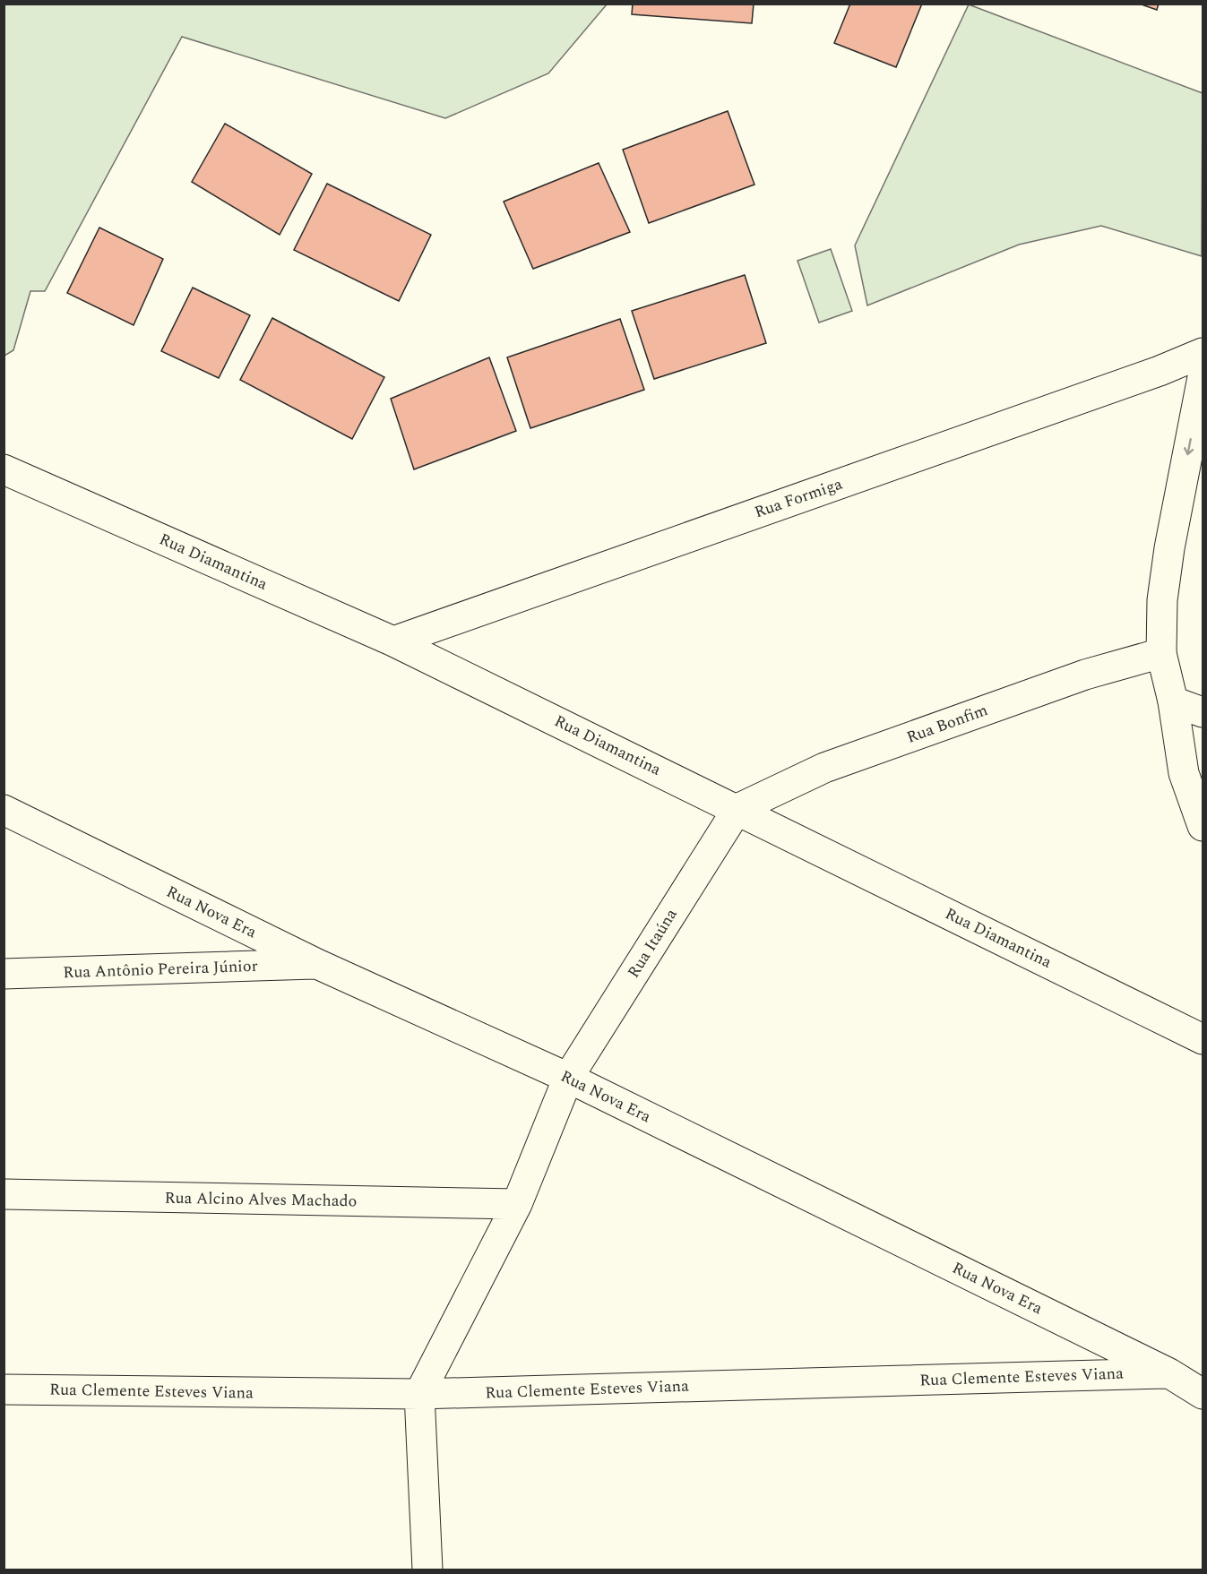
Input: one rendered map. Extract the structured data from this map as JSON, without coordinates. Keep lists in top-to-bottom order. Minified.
{"streets":{"street":["Rua Formiga","Rua Diamantina","Rua Bonfim","Rua Nova Era","Rua Itaúna","Rua Antônio Pereira Júnior","Rua Alcino Alves Machado","Rua Clemente Esteves Viana"]},"crossings":[["Rua Formiga","Rua Diamantina"],["Rua Diamantina","Rua Bonfim"],["Rua Diamantina","Rua Itaúna"],["Rua Bonfim","Rua Itaúna"],["Rua Nova Era","Rua Itaúna"],["Rua Nova Era","Rua Antônio Pereira Júnior"],["Rua Nova Era","Rua Clemente Esteves Viana"],["Rua Itaúna","Rua Alcino Alves Machado"],["Rua Itaúna","Rua Clemente Esteves Viana"]]}
